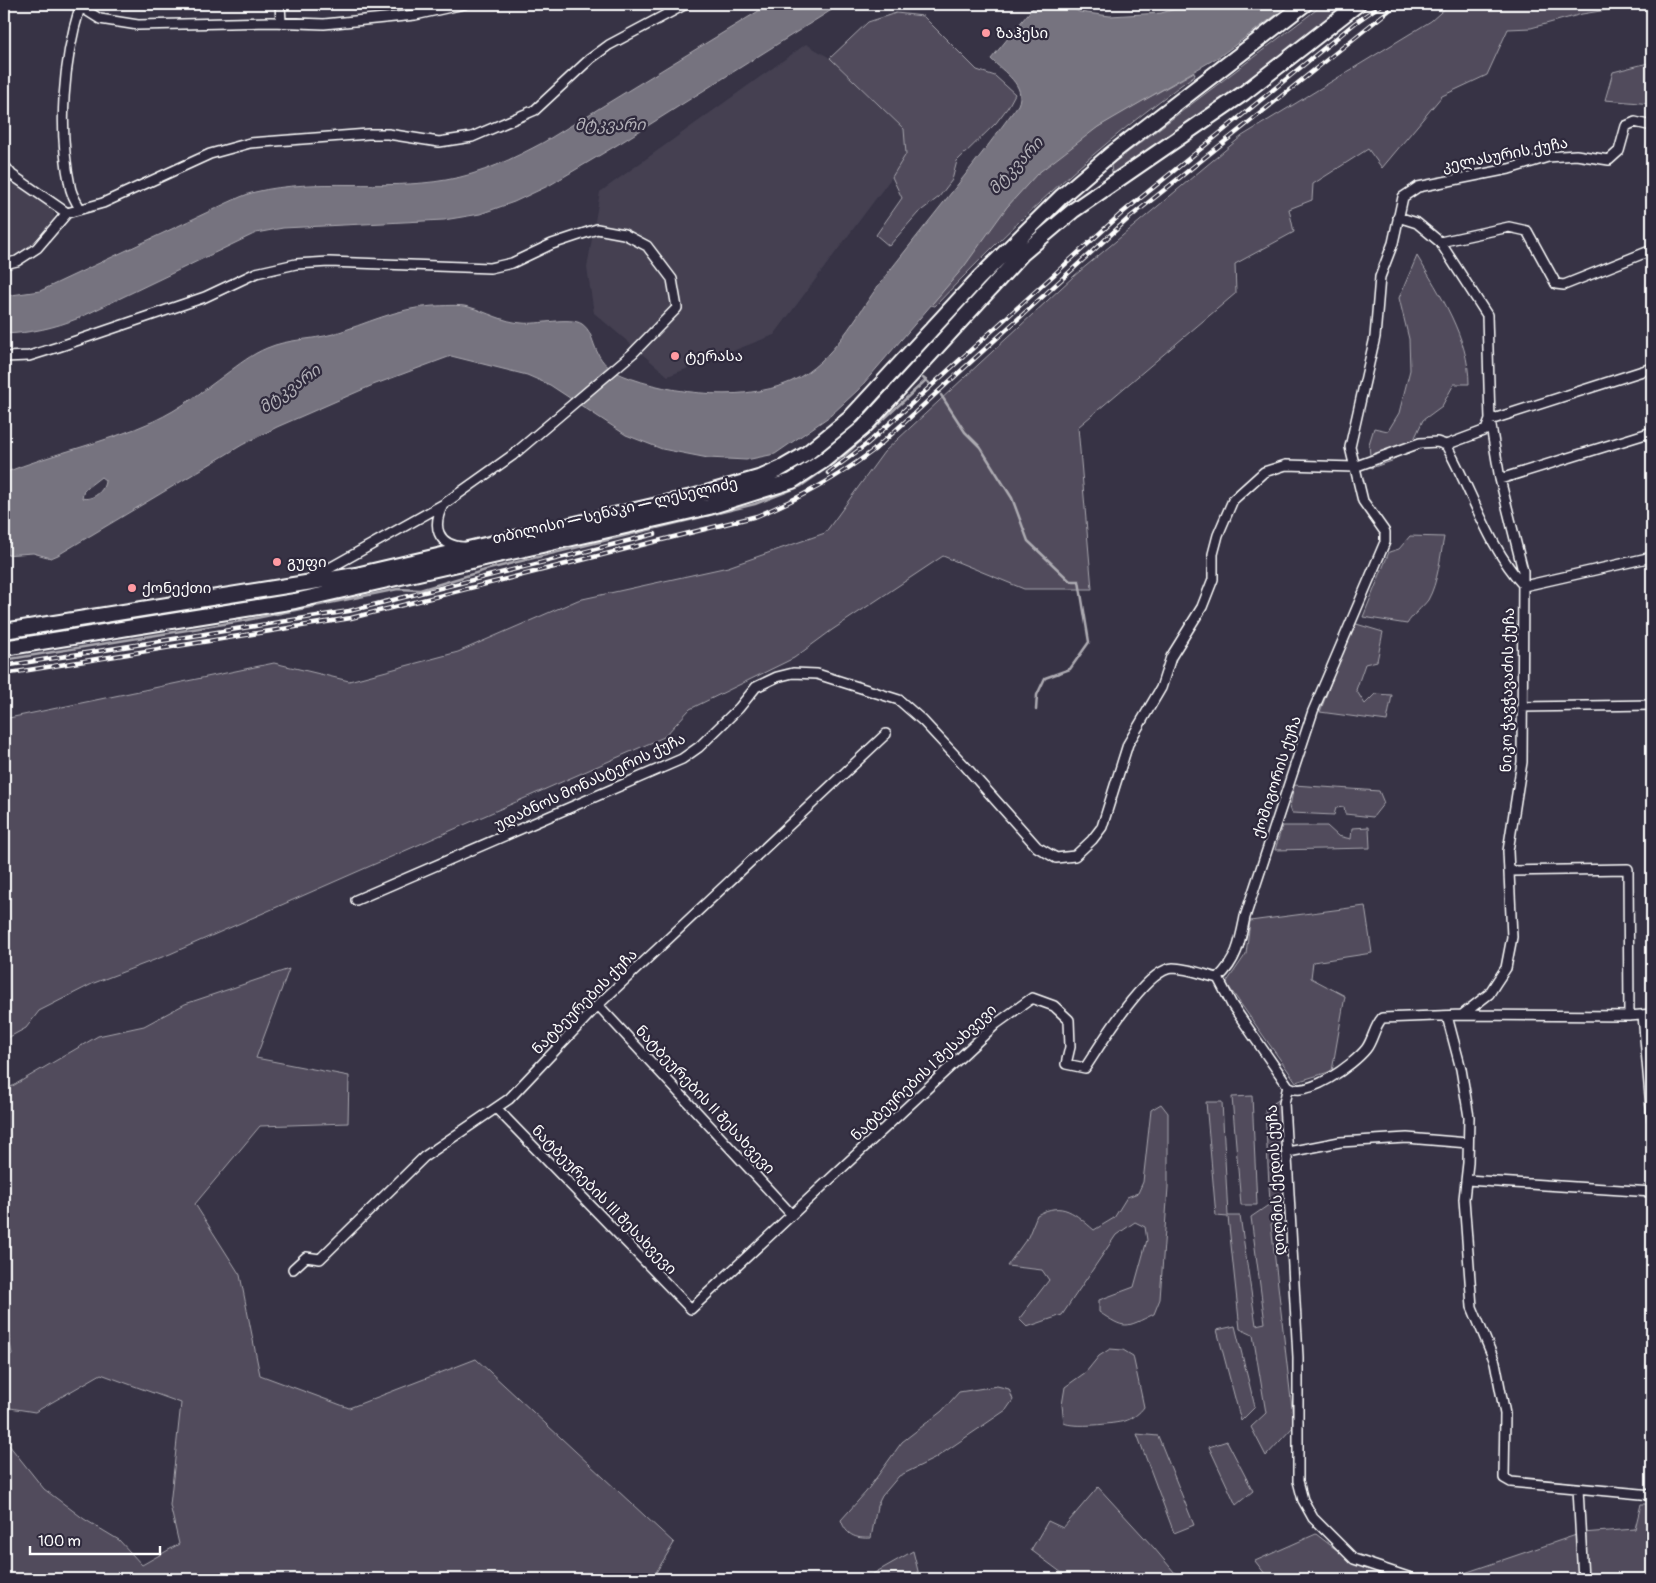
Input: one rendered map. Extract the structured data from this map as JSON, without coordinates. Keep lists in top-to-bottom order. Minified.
{"streets":{"highway":["თბილისი — სენაკი — ლესელიძე"],"street":["კელასურის ქუჩა","ნიკო ჭავჭავაძის ქუჩა","ქოშიგორის ქუჩა","უდაბნოს მონასტერის ქუჩა","ნატბეურების ქუჩა","ნატბეურების I შესახვევი","ნატბეურების II შესახვევი","დიღმის ქედის ქუჩა","ნატბეურების III შესახვევი"]},"crossings":[["კელასურის ქუჩა","ქოშიგორის ქუჩა"],["ნიკო ჭავჭავაძის ქუჩა","ქოშიგორის ქუჩა"],["ნიკო ჭავჭავაძის ქუჩა","დიღმის ქედის ქუჩა"],["ქოშიგორის ქუჩა","უდაბნოს მონასტერის ქუჩა"],["ქოშიგორის ქუჩა","ნატბეურების I შესახვევი"],["ნატბეურების ქუჩა","ნატბეურების II შესახვევი"],["ნატბეურების ქუჩა","ნატბეურების III შესახვევი"],["ნატბეურების I შესახვევი","ნატბეურების II შესახვევი"],["ნატბეურების I შესახვევი","ნატბეურების III შესახვევი"]],"water":["მტკვარი"],"places":["ზაჰესი","ტერასა","გუფი","ქონექთი"],"scale_bar":"100 m"}
